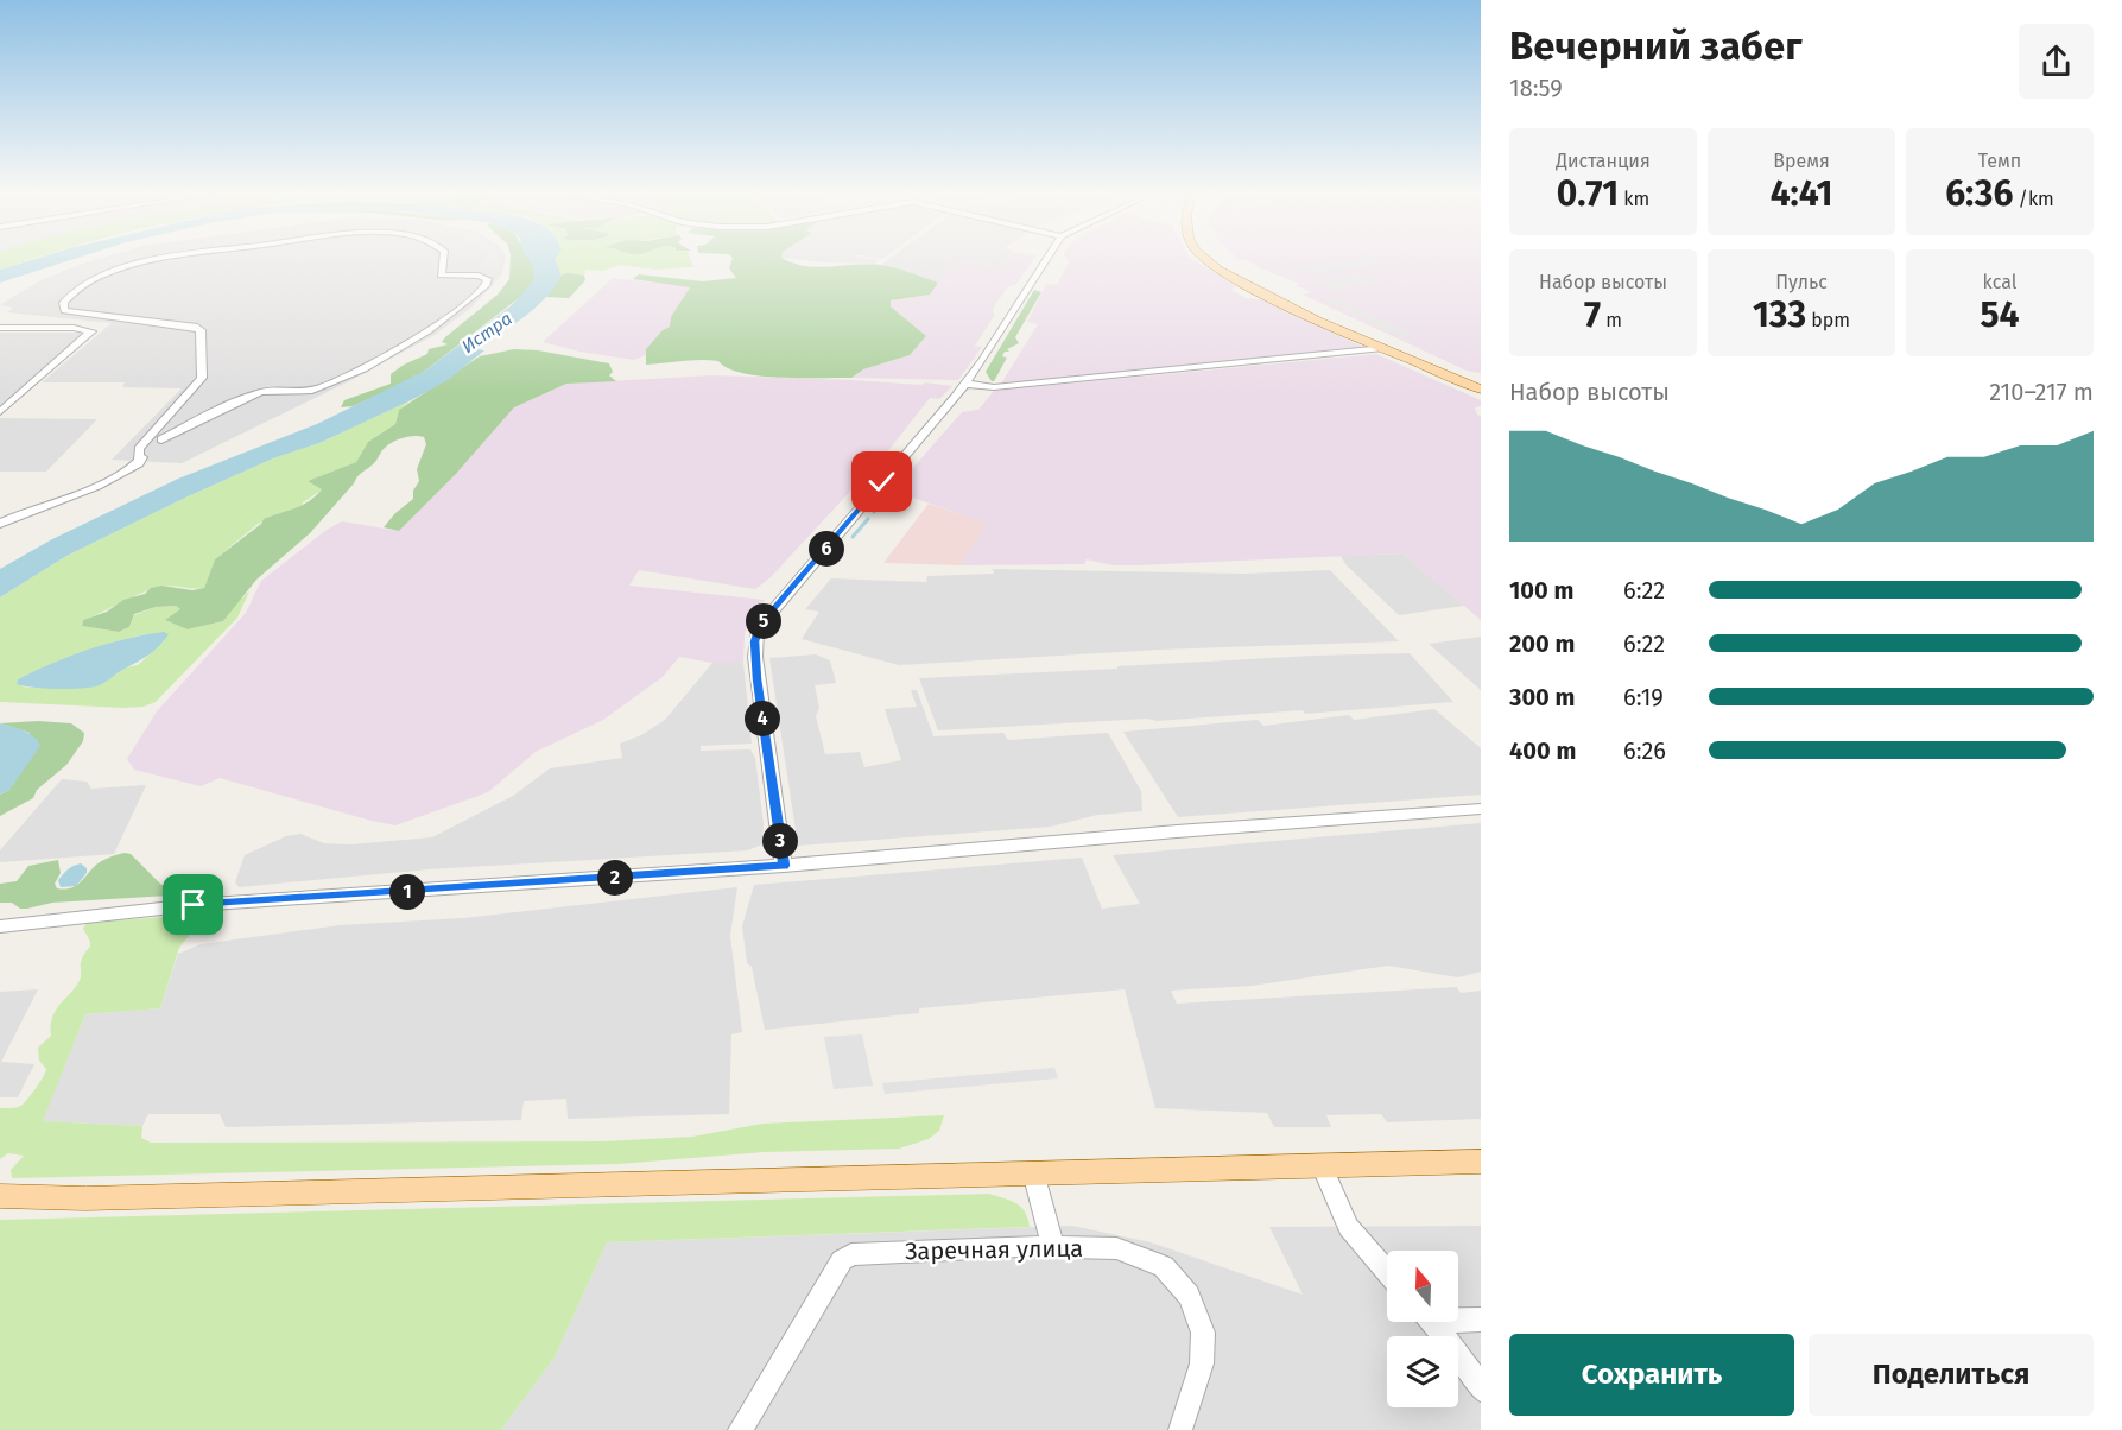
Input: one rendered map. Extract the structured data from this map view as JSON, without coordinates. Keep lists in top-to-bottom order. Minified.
{"streets":{"street":["Заречная улица"]},"water":["Истра"],"north":"top","page":{"heading":["Вечерний забег","18:59"],"stats":[["Дистанция","0.71 km"],["Время","4:41"],["Темп","6:36 /km"],["Набор высоты","7 m"],["Пульс","133 bpm"],["kcal","54"]],"chart":["Набор высоты","210–217 m"],"pins":["6","5","4","3","2","1"],"list":[{"name":"100 m","note":"6:22"},{"name":"200 m","note":"6:22"},{"name":"300 m","note":"6:19"},{"name":"400 m","note":"6:26"}],"buttons":["Сохранить","Поделиться"]}}
